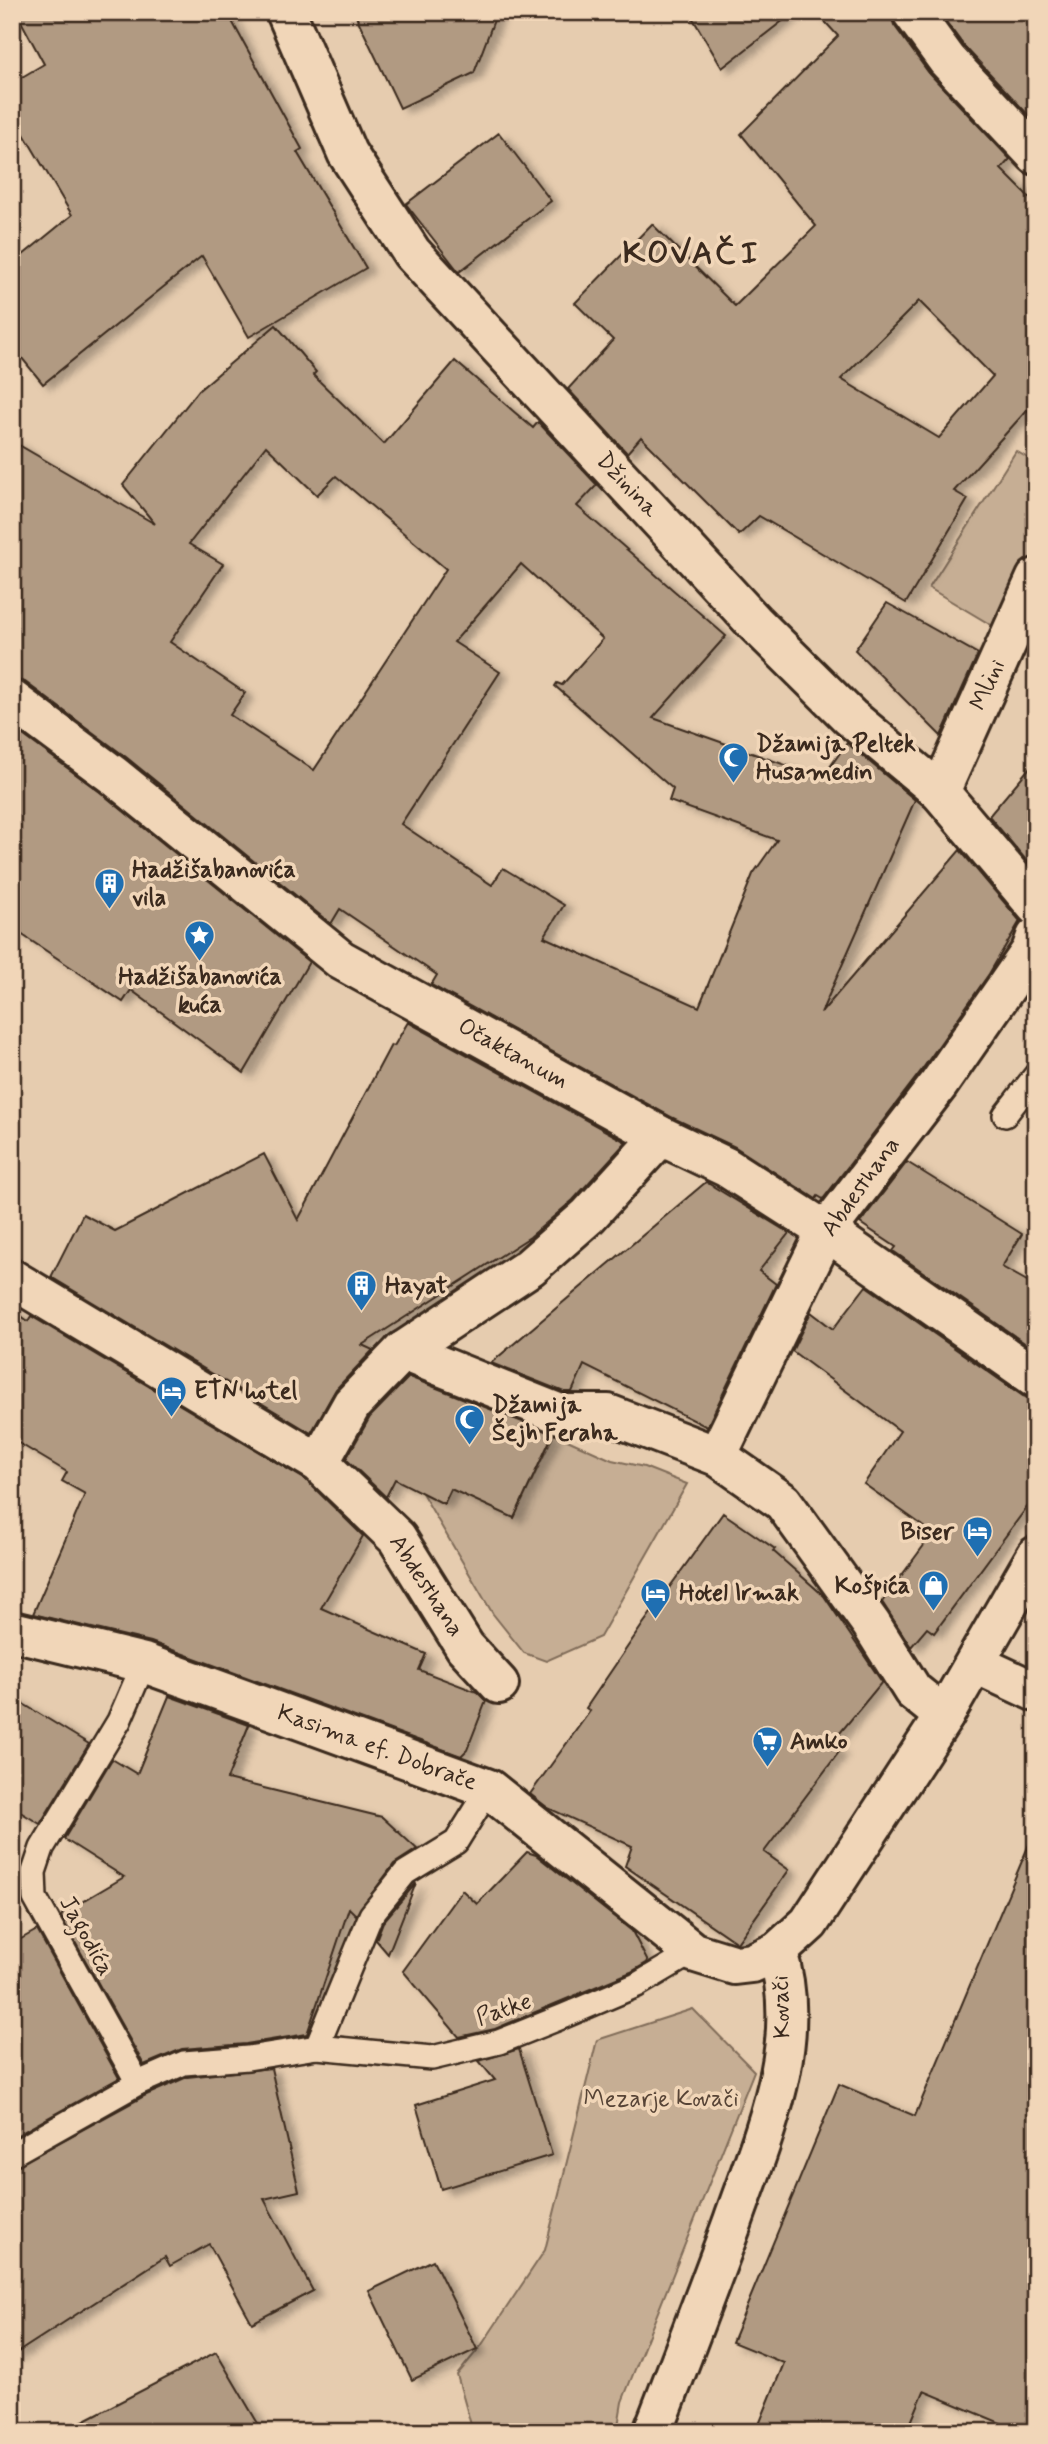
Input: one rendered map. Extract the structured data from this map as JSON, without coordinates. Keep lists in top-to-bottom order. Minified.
{"streets":{"street":["Džinina","Mlini","Očaktanum","Abdesthana","Kasima ef. Dobrače","Kovači"],"lane":["Jagodića","Patke"]},"crossings":[["Džinina","Mlini"],["Očaktanum","Abdesthana"],["Kasima ef. Dobrače","Jagodića"],["Kasima ef. Dobrače","Kovači"],["Kasima ef. Dobrače","Patke"],["Jagodića","Patke"]],"districts":["KOVAČI"],"parks":["Mezarje Kovači"],"places":{"mosque":["Džamija Peltek Husamedin","Džamija Šejh Feraha"],"building":["Hadžišabanovića vila","Hayat"],"place":["Hadžišabanovića kuća"],"hotel":["ETN hotel","Biser","Hotel Irmak"],"shop":["Košpića"],"supermarket":["Amko"]}}
